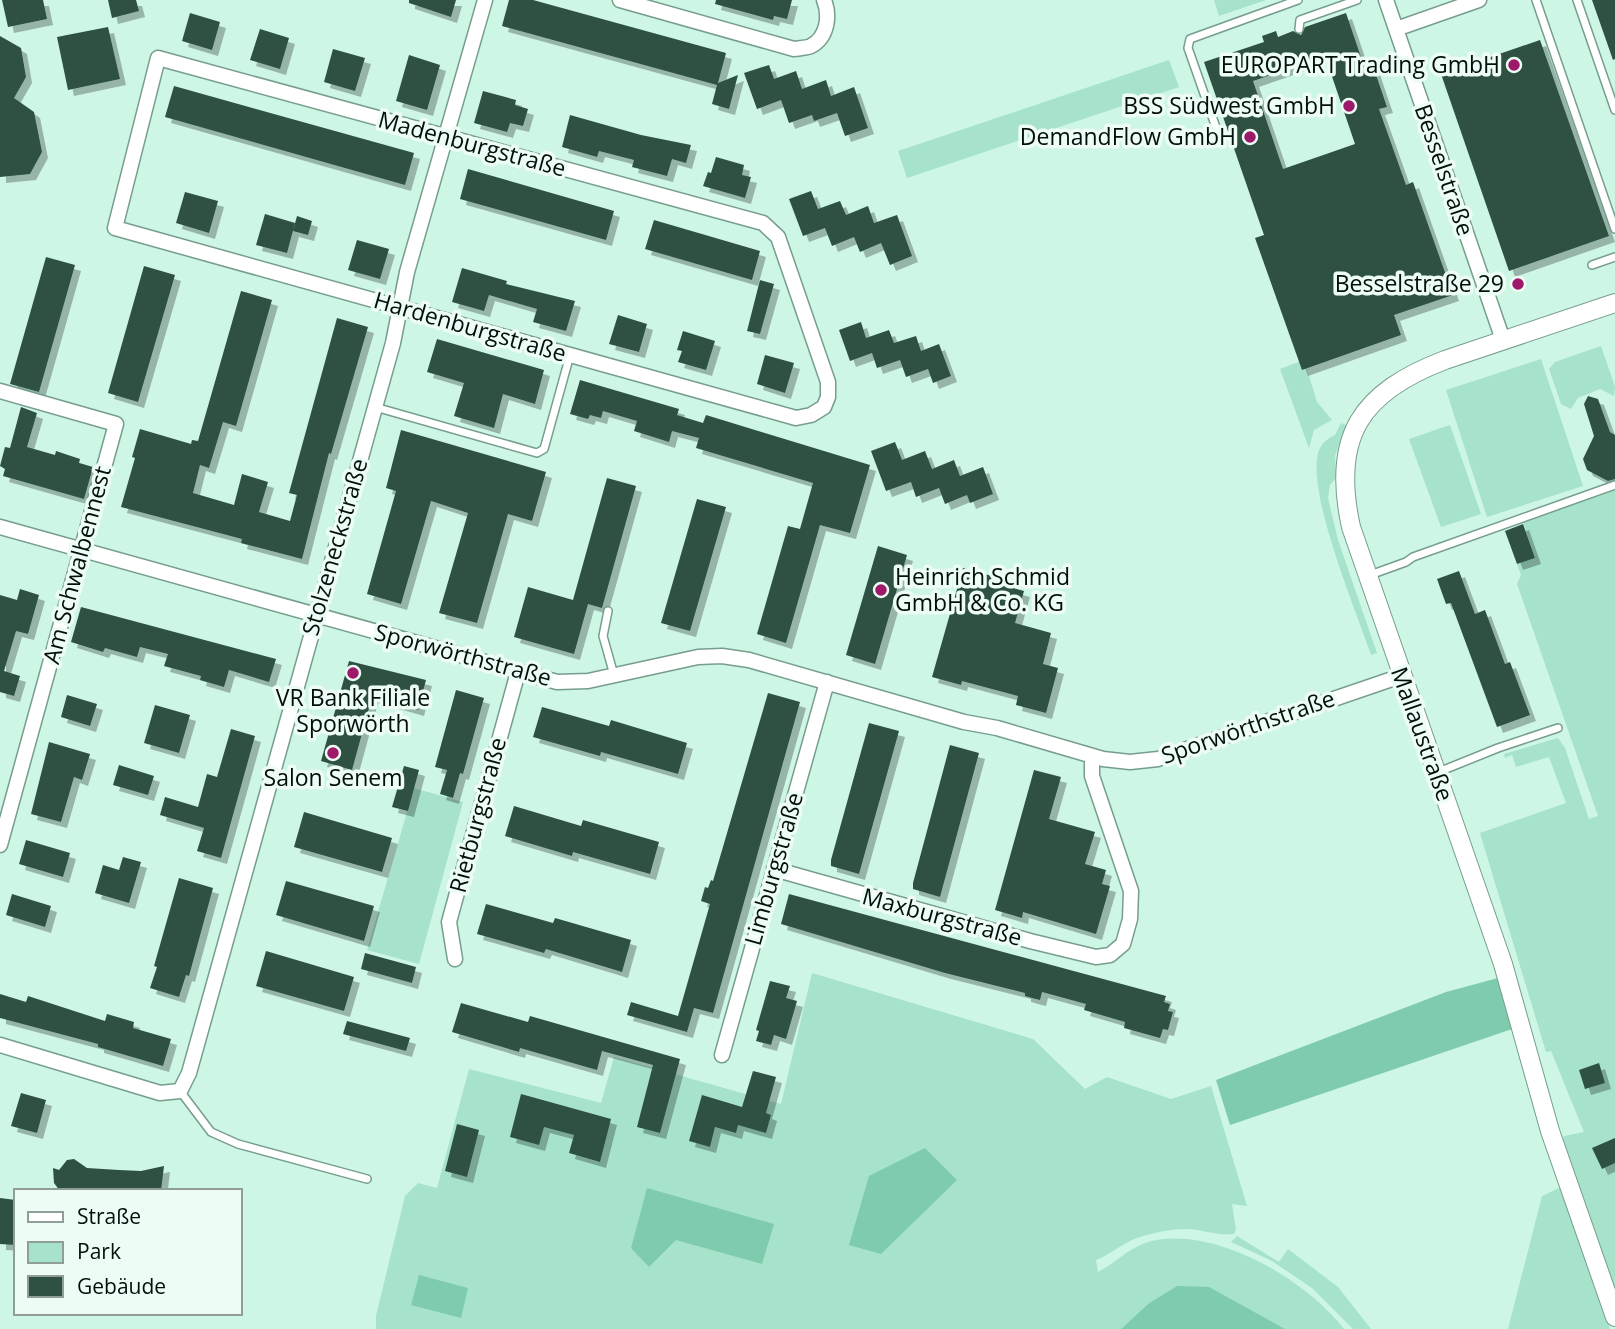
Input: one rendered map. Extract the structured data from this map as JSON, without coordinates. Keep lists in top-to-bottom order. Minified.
{"streets":{"street":["Madenburgstraße","Besselstraße","Hardenburgstraße","Stolzeneckstraße","Am Schwalbennest","Sporwörthstraße","Mallaustraße","Rietburgstraße","Limburgstraße","Maxburgstraße"]},"crossings":[["Madenburgstraße","Hardenburgstraße"],["Madenburgstraße","Stolzeneckstraße"],["Besselstraße","Mallaustraße"],["Hardenburgstraße","Stolzeneckstraße"],["Stolzeneckstraße","Sporwörthstraße"],["Am Schwalbennest","Sporwörthstraße"],["Sporwörthstraße","Mallaustraße"],["Sporwörthstraße","Rietburgstraße"],["Sporwörthstraße","Limburgstraße"],["Sporwörthstraße","Maxburgstraße"],["Limburgstraße","Maxburgstraße"]],"places":["EUROPART Trading GmbH","BSS Südwest GmbH","DemandFlow GmbH","Besselstraße 29","Heinrich Schmid GmbH & Co. KG","VR Bank Filiale Sporwörth","Salon Senem"],"legend":["Straße","Park","Gebäude"]}
